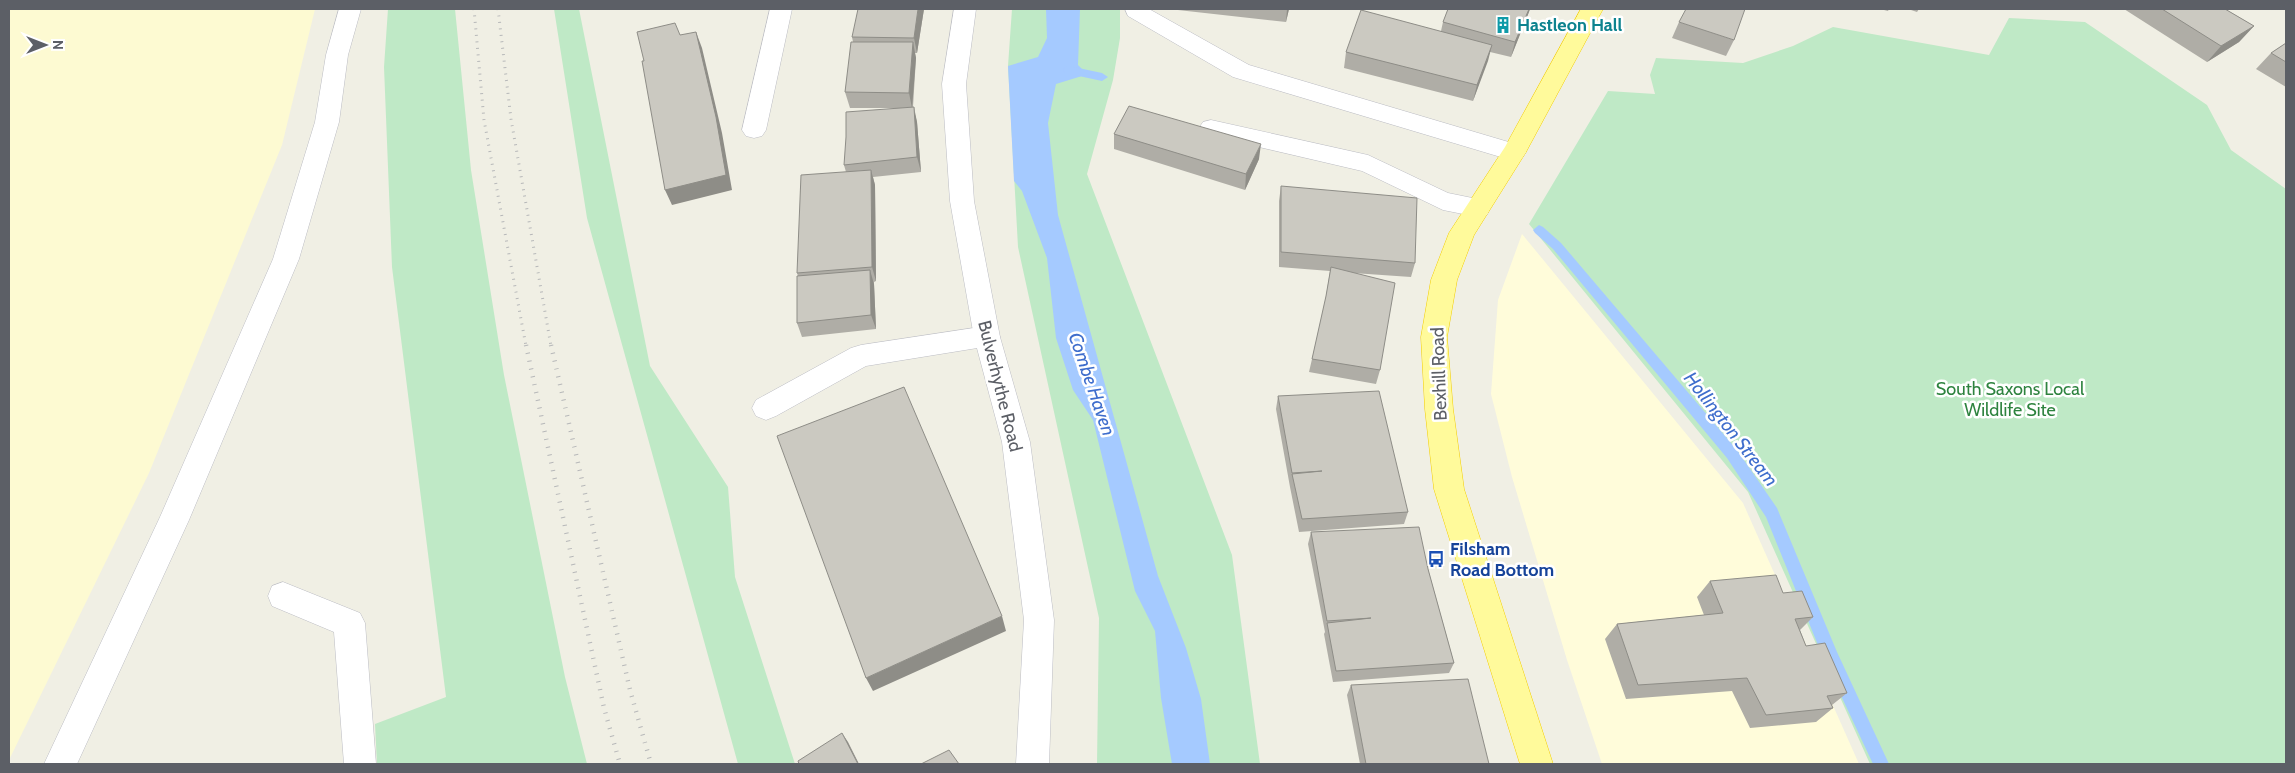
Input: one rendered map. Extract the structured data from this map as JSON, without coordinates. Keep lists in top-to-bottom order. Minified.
{"streets":{"highway":["Bexhill Road"],"street":["Bulverhythe Road"]},"water":["Combe Haven","Hollington Stream"],"parks":["South Saxons Local Wildlife Site"],"places":{"building":["Hastleon Hall"],"bus stop":["Filsham Road Bottom"]},"north":"right"}
